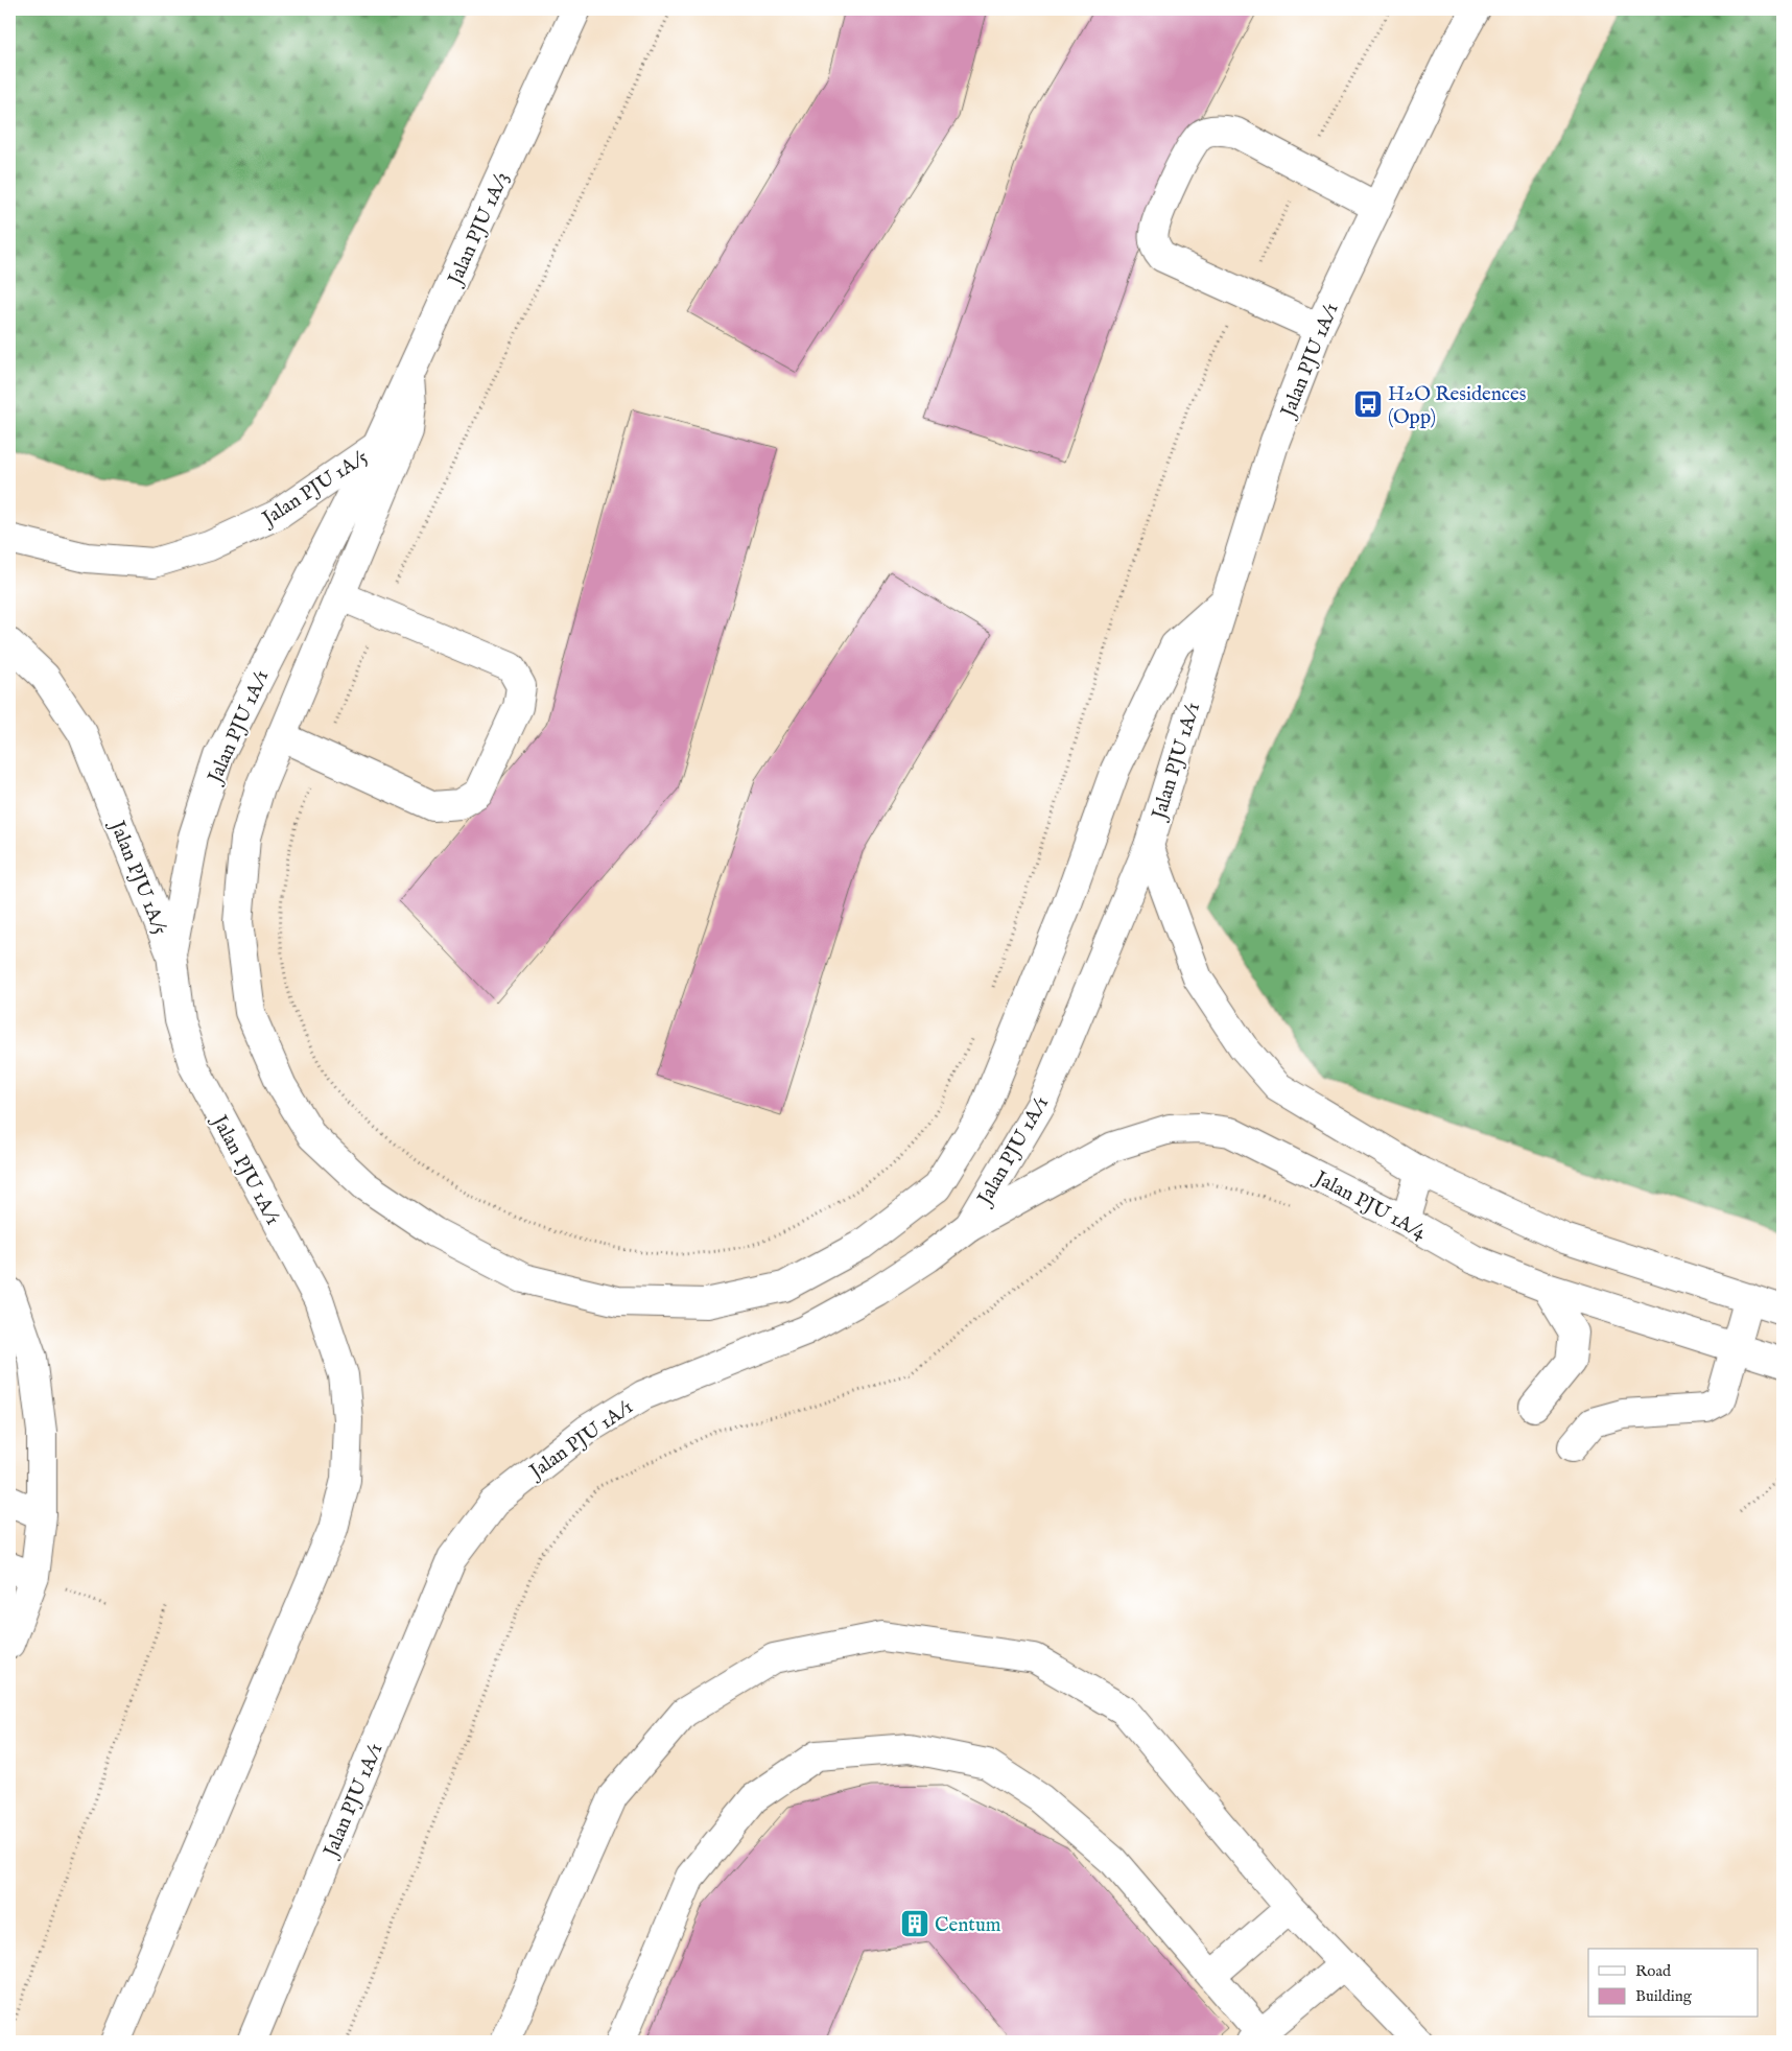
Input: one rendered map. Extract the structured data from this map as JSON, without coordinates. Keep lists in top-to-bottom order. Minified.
{"streets":{"main road":["Jalan PJU 1A/3","Jalan PJU 1A/1","Jalan PJU 1A/5","Jalan PJU 1A/4"]},"crossings":[["Jalan PJU 1A/3","Jalan PJU 1A/1"],["Jalan PJU 1A/3","Jalan PJU 1A/5"],["Jalan PJU 1A/1","Jalan PJU 1A/5"],["Jalan PJU 1A/1","Jalan PJU 1A/4"]],"places":{"bus stop":["H2O Residences (Opp)"],"building":["Centum"]},"legend":["Road","Building"]}
